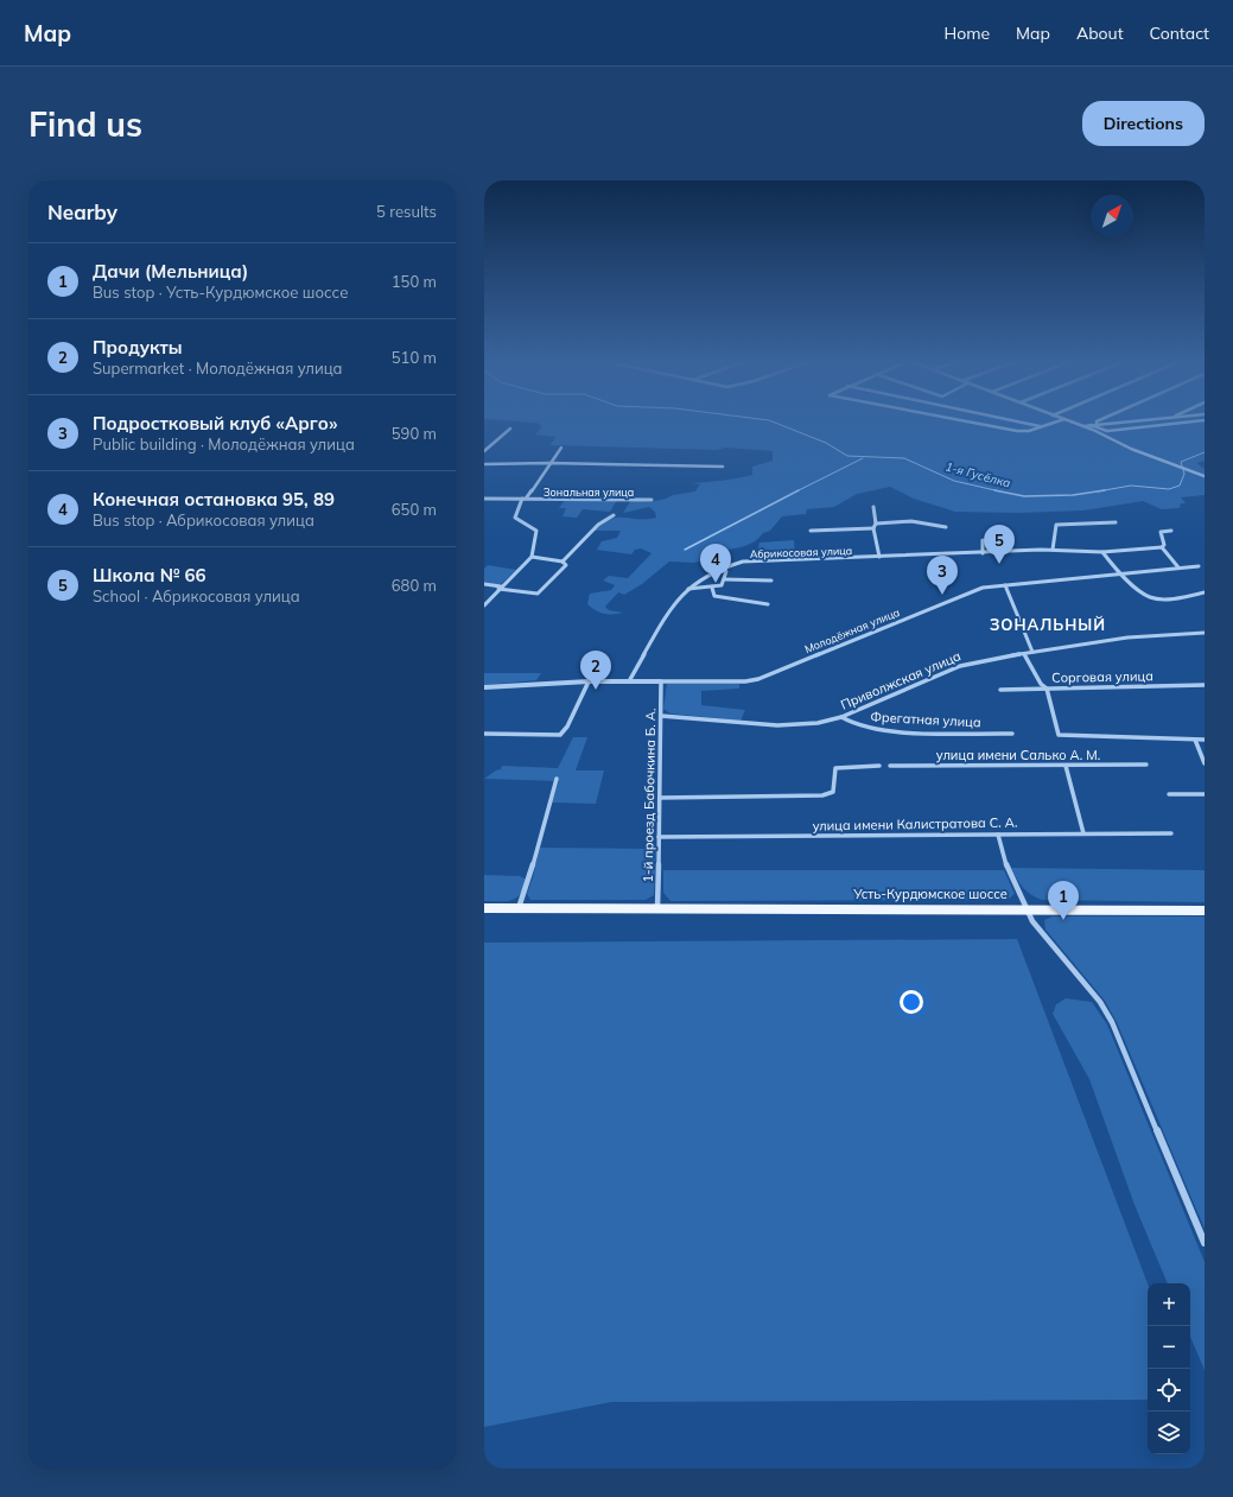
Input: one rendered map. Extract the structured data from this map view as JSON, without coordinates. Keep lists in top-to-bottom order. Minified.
{"streets":{"main road":["Усть-Курдюмское шоссе"],"street":["Зональная улица","Абрикосовая улица","Молодёжная улица","Сорговая улица","Приволжская улица","Фрегатная улица","улица имени Салько А. М.","1-й проезд Бабочкина Б. А.","улица имени Калистратова С. А."]},"crossings":[["Абрикосовая улица","Молодёжная улица"],["Молодёжная улица","1-й проезд Бабочкина Б. А."],["Приволжская улица","Фрегатная улица"],["Приволжская улица","1-й проезд Бабочкина Б. А."],["1-й проезд Бабочкина Б. А.","улица имени Калистратова С. А."],["1-й проезд Бабочкина Б. А.","Усть-Курдюмское шоссе"]],"districts":["ЗОНАЛЬНЫЙ"],"water":["1-я Гусёлка"],"north":"top right","page":{"header":"Map","nav":["Home","Map","About","Contact"],"buttons":"Directions","title":"Find us","heading":["Nearby","5 results"],"list":[{"mark":"1","name":"Дачи (Мельница)","note":"Bus stop · Усть-Курдюмское шоссе","value":"150 m"},{"mark":"2","name":"Продукты","note":"Supermarket · Молодёжная улица","value":"510 m"},{"mark":"3","name":"Подростковый клуб «Арго»","note":"Public building · Молодёжная улица","value":"590 m"},{"mark":"4","name":"Конечная остановка 95, 89","note":"Bus stop · Абрикосовая улица","value":"650 m"},{"mark":"5","name":"Школа № 66","note":"School · Абрикосовая улица","value":"680 m"}],"pins":["5","4","3","2","1"],"map_buttons":["+","−"]}}
